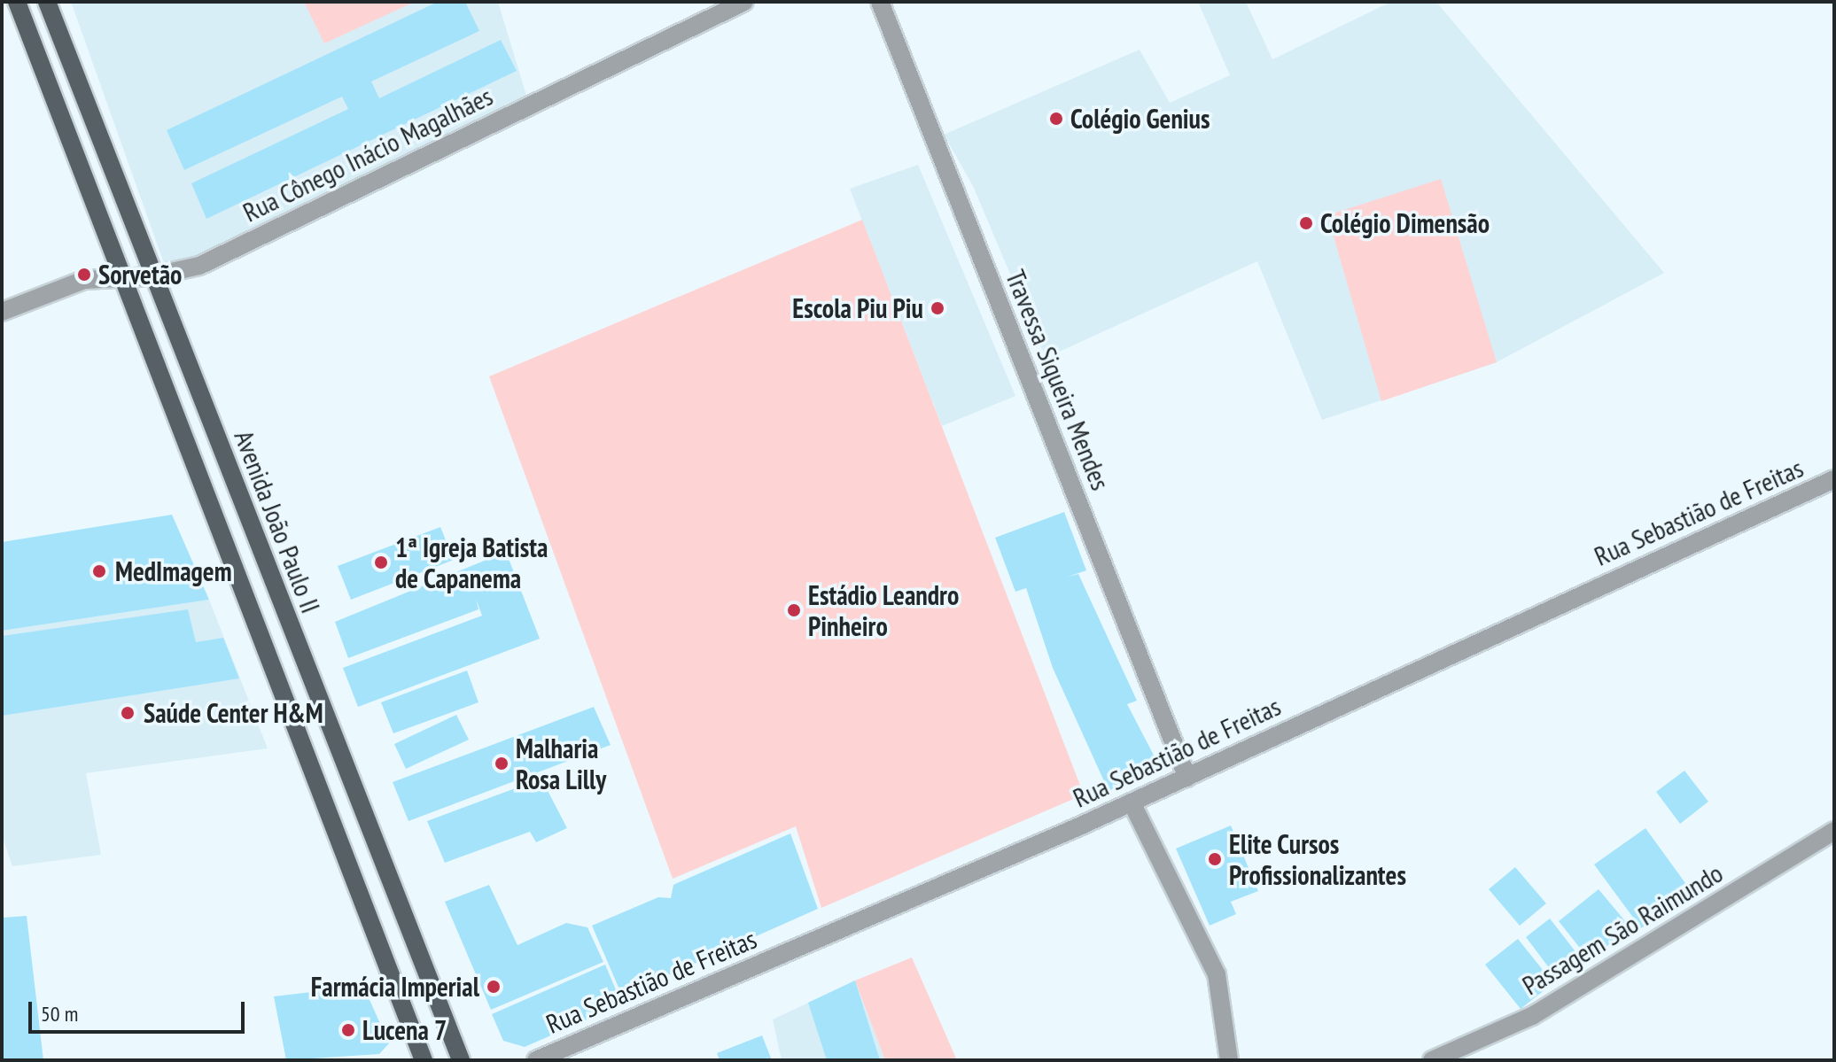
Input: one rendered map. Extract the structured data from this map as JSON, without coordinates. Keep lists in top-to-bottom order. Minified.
{"streets":{"main road":["Avenida João Paulo II"],"street":["Rua Cônego Inácio Magalhães","Travessa Siqueira Mendes","Rua Sebastião de Freitas","Passagem São Raimundo"]},"crossings":[["Rua Cônego Inácio Magalhães","Avenida João Paulo II"],["Travessa Siqueira Mendes","Rua Sebastião de Freitas"]],"places":["Colégio Genius","Colégio Dimensão","Sorvetão","Escola Piu Piu","1ª Igreja Batista de Capanema","MedImagem","Estádio Leandro Pinheiro","Saúde Center H&M","Malharia Rosa Lilly","Elite Cursos Profissionalizantes","Farmácia Imperial","Lucena 7"],"scale_bar":"50 m"}
